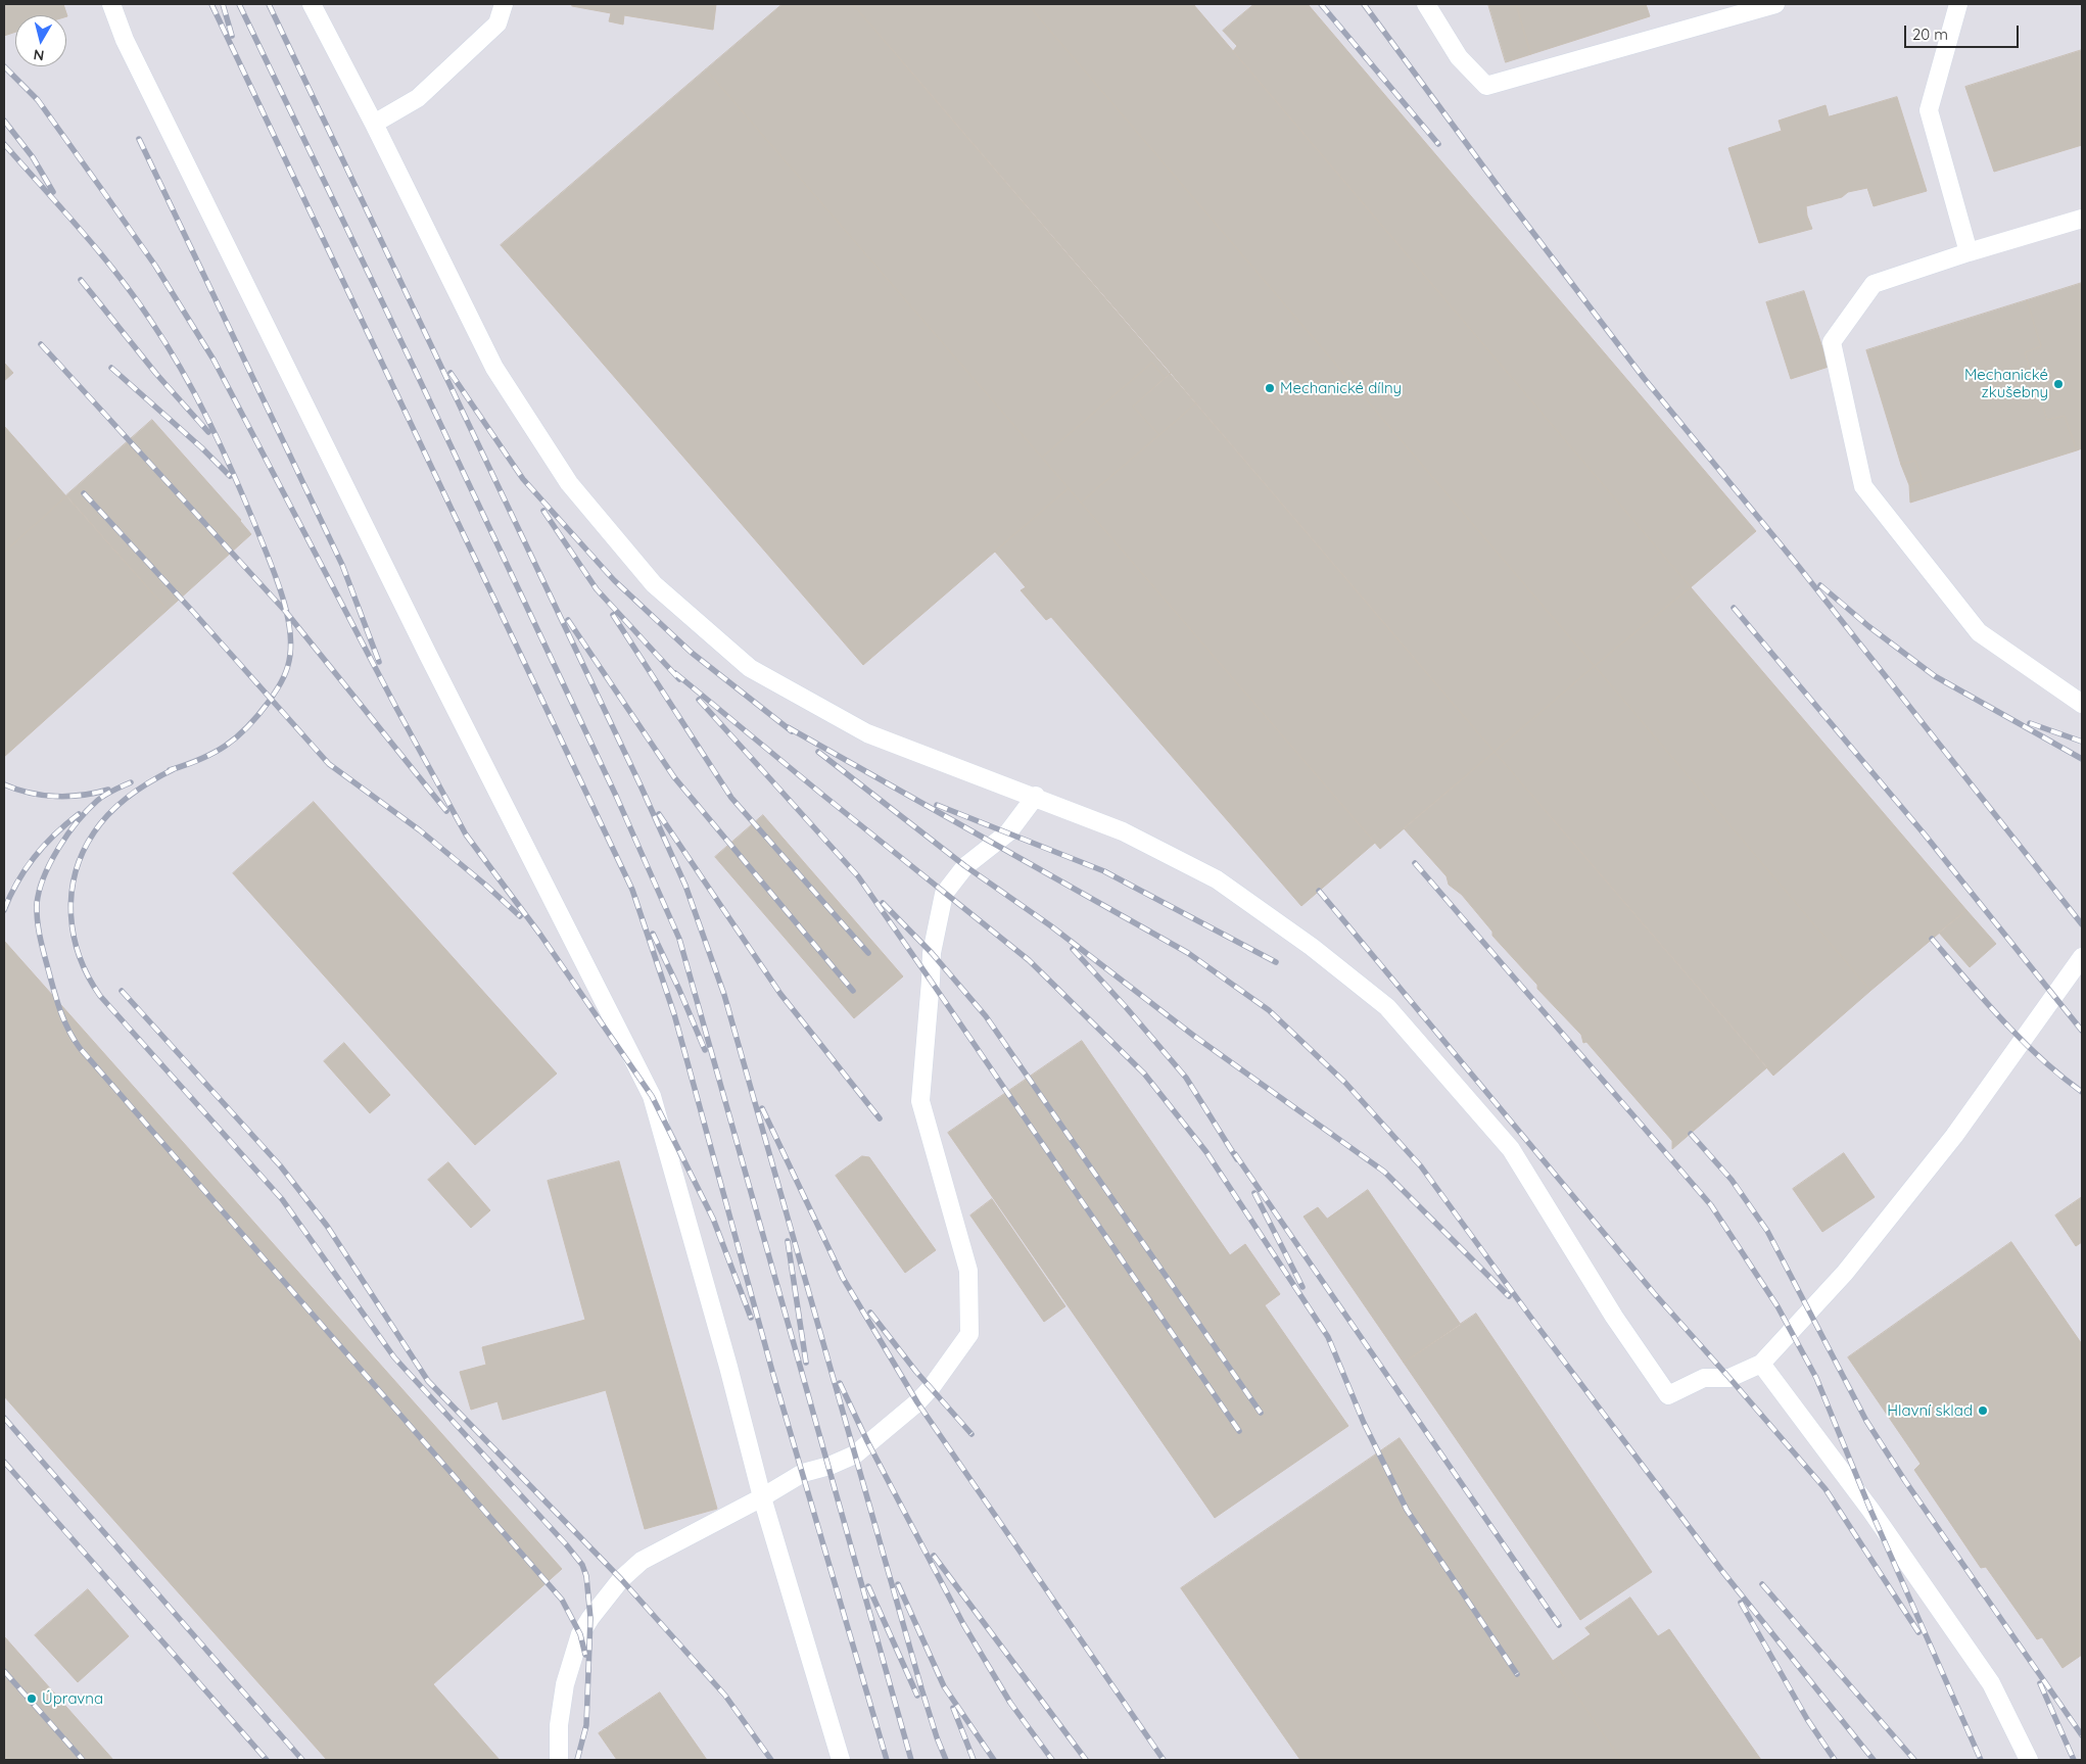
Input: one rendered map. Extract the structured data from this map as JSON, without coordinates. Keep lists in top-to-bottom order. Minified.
{"places":["Mechanické zkušebny","Mechanické dílny","Hlavní sklad","Úpravna"],"scale_bar":"20 m","north":"bottom"}
